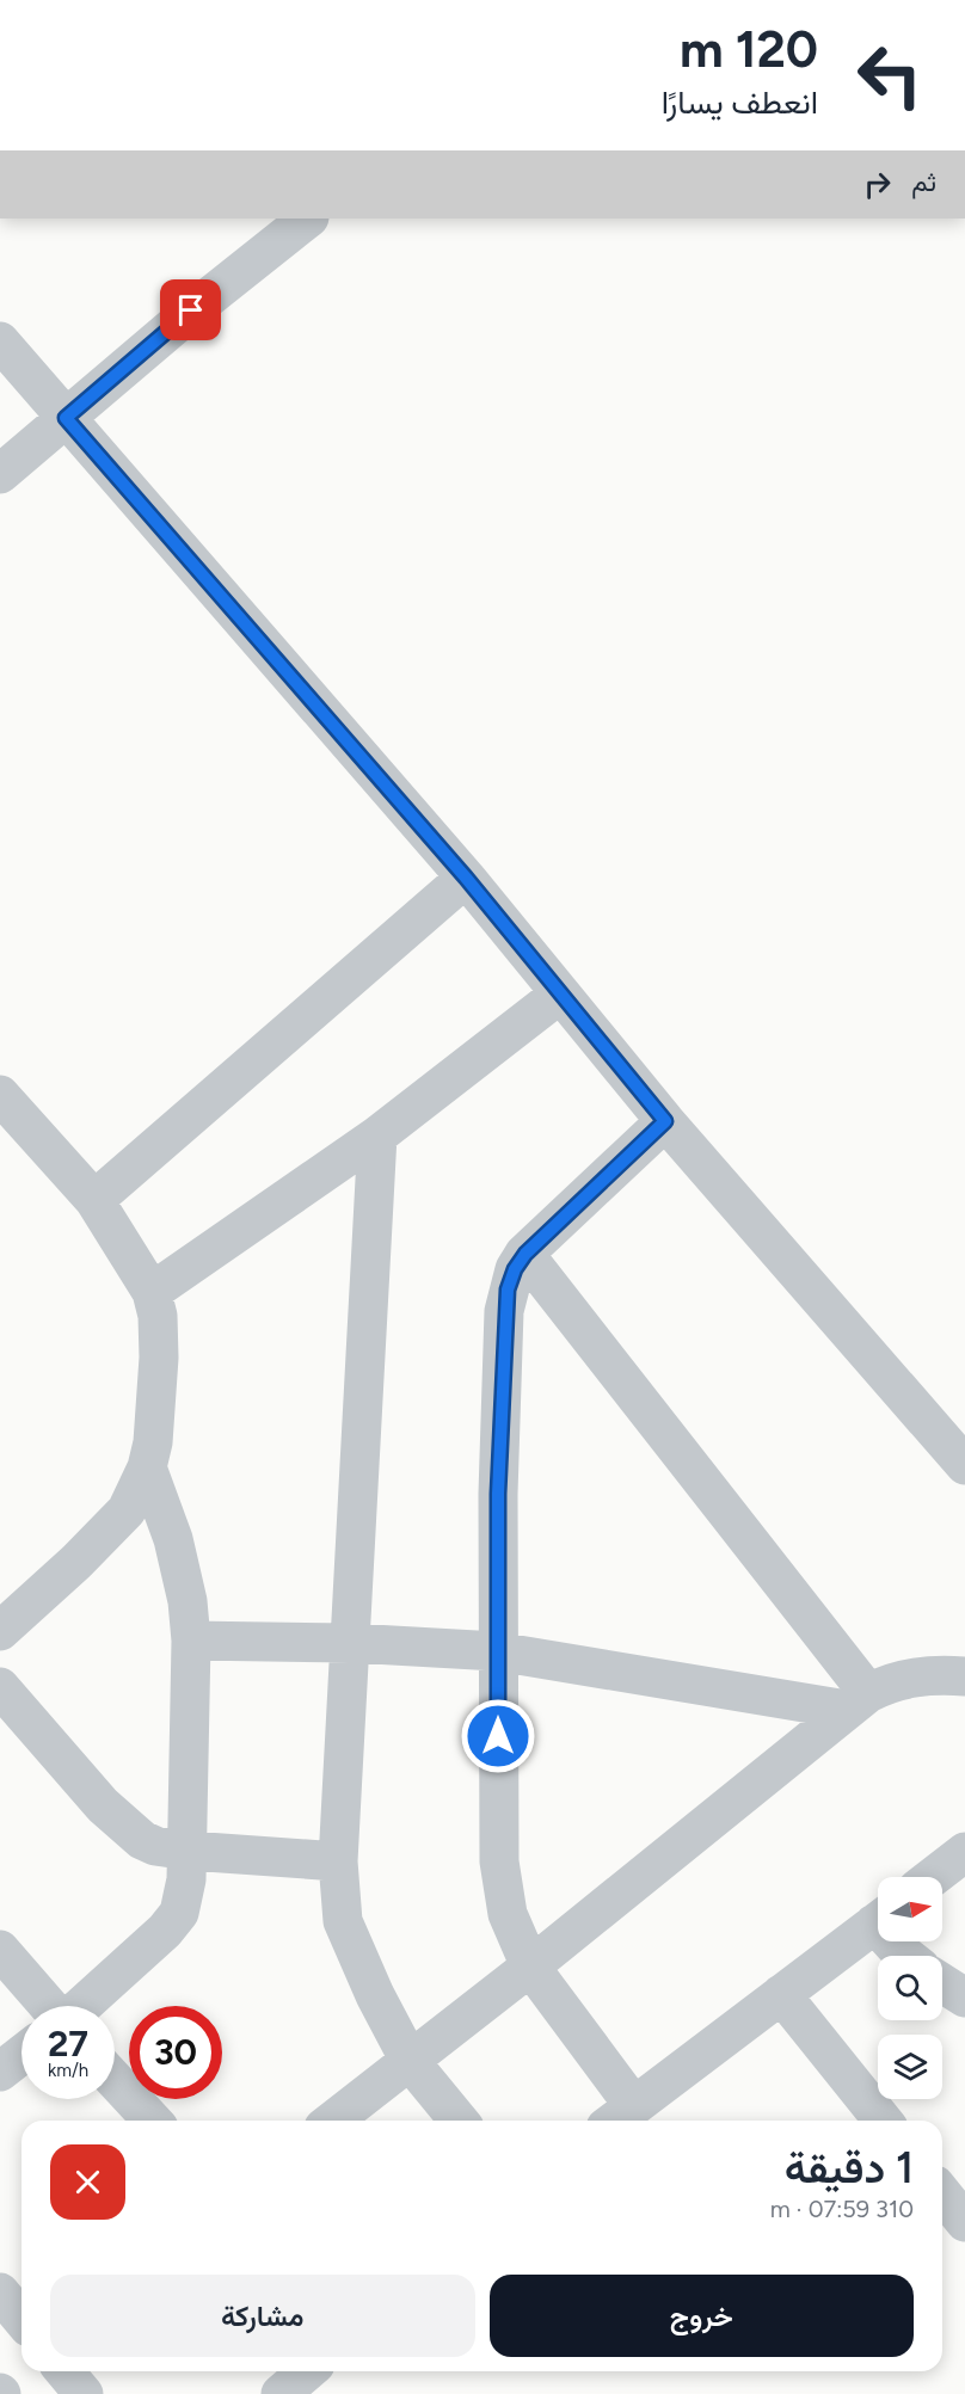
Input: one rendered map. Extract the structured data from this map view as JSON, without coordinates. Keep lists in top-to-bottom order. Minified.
{"north":"right","page":{"turn":["120 m","انعطف يسارًا"],"then":"ثم","speed":"27 km/h","limit":"30","heading":["1 دقيقة","310 m · 07:59"],"buttons":["خروج","مشاركة"]}}
